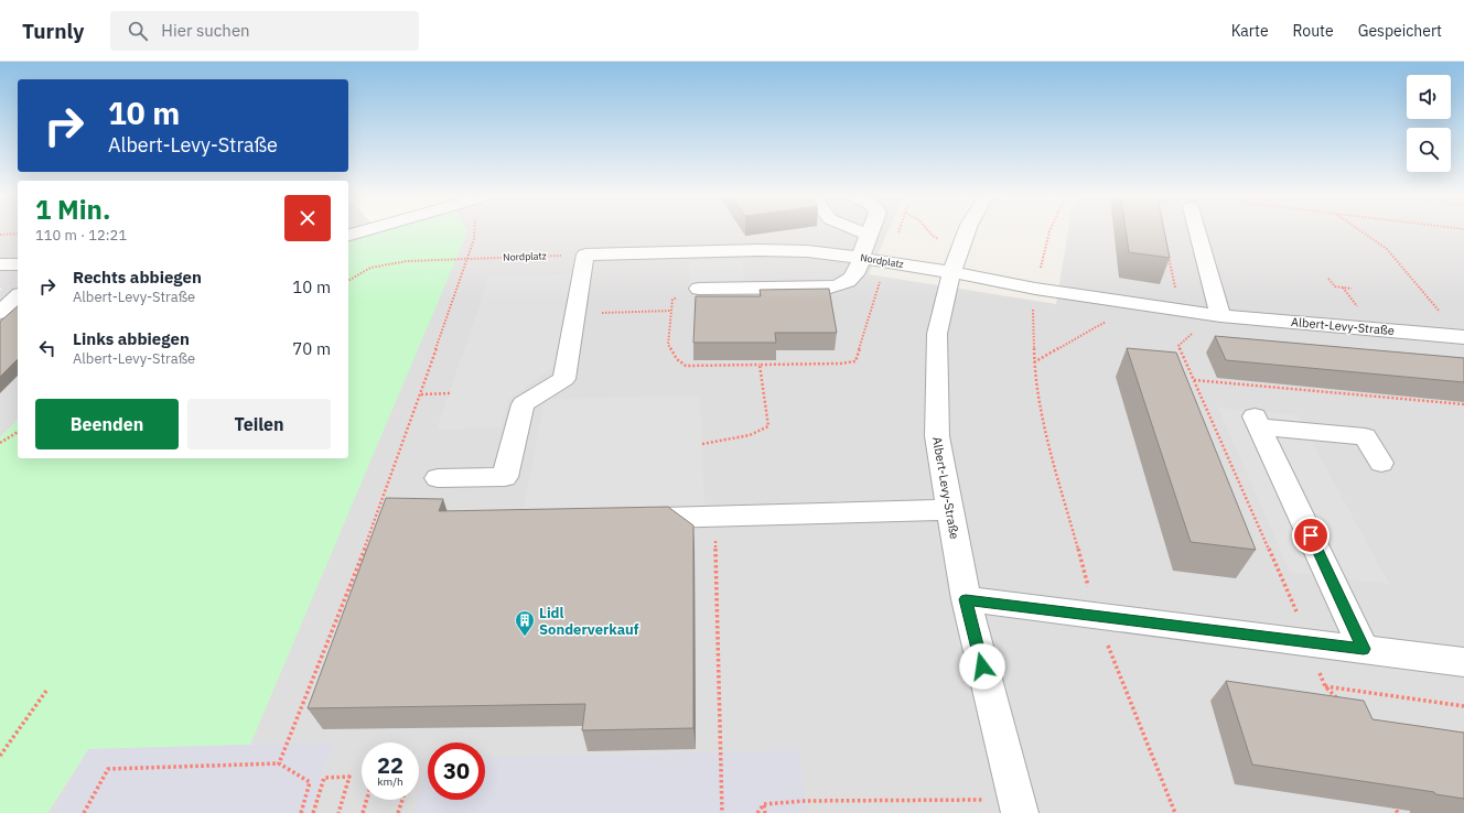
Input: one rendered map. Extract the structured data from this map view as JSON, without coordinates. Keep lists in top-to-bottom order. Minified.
{"streets":{"street":["Nordplatz","Albert-Levy-Straße"]},"crossings":[["Nordplatz","Albert-Levy-Straße"]],"places":{"building":["Lidl Sonderverkauf"]},"page":{"header":"Turnly","search":"Hier suchen","nav":["Karte","Route","Gespeichert"],"turn":["10 m","Albert-Levy-Straße"],"heading":["1 Min.","110 m · 12:21"],"list":[{"name":"Rechts abbiegen","note":"Albert-Levy-Straße","value":"10 m"},{"name":"Links abbiegen","note":"Albert-Levy-Straße","value":"70 m"}],"buttons":["Beenden","Teilen"],"speed":"22 km/h","limit":"30"}}
